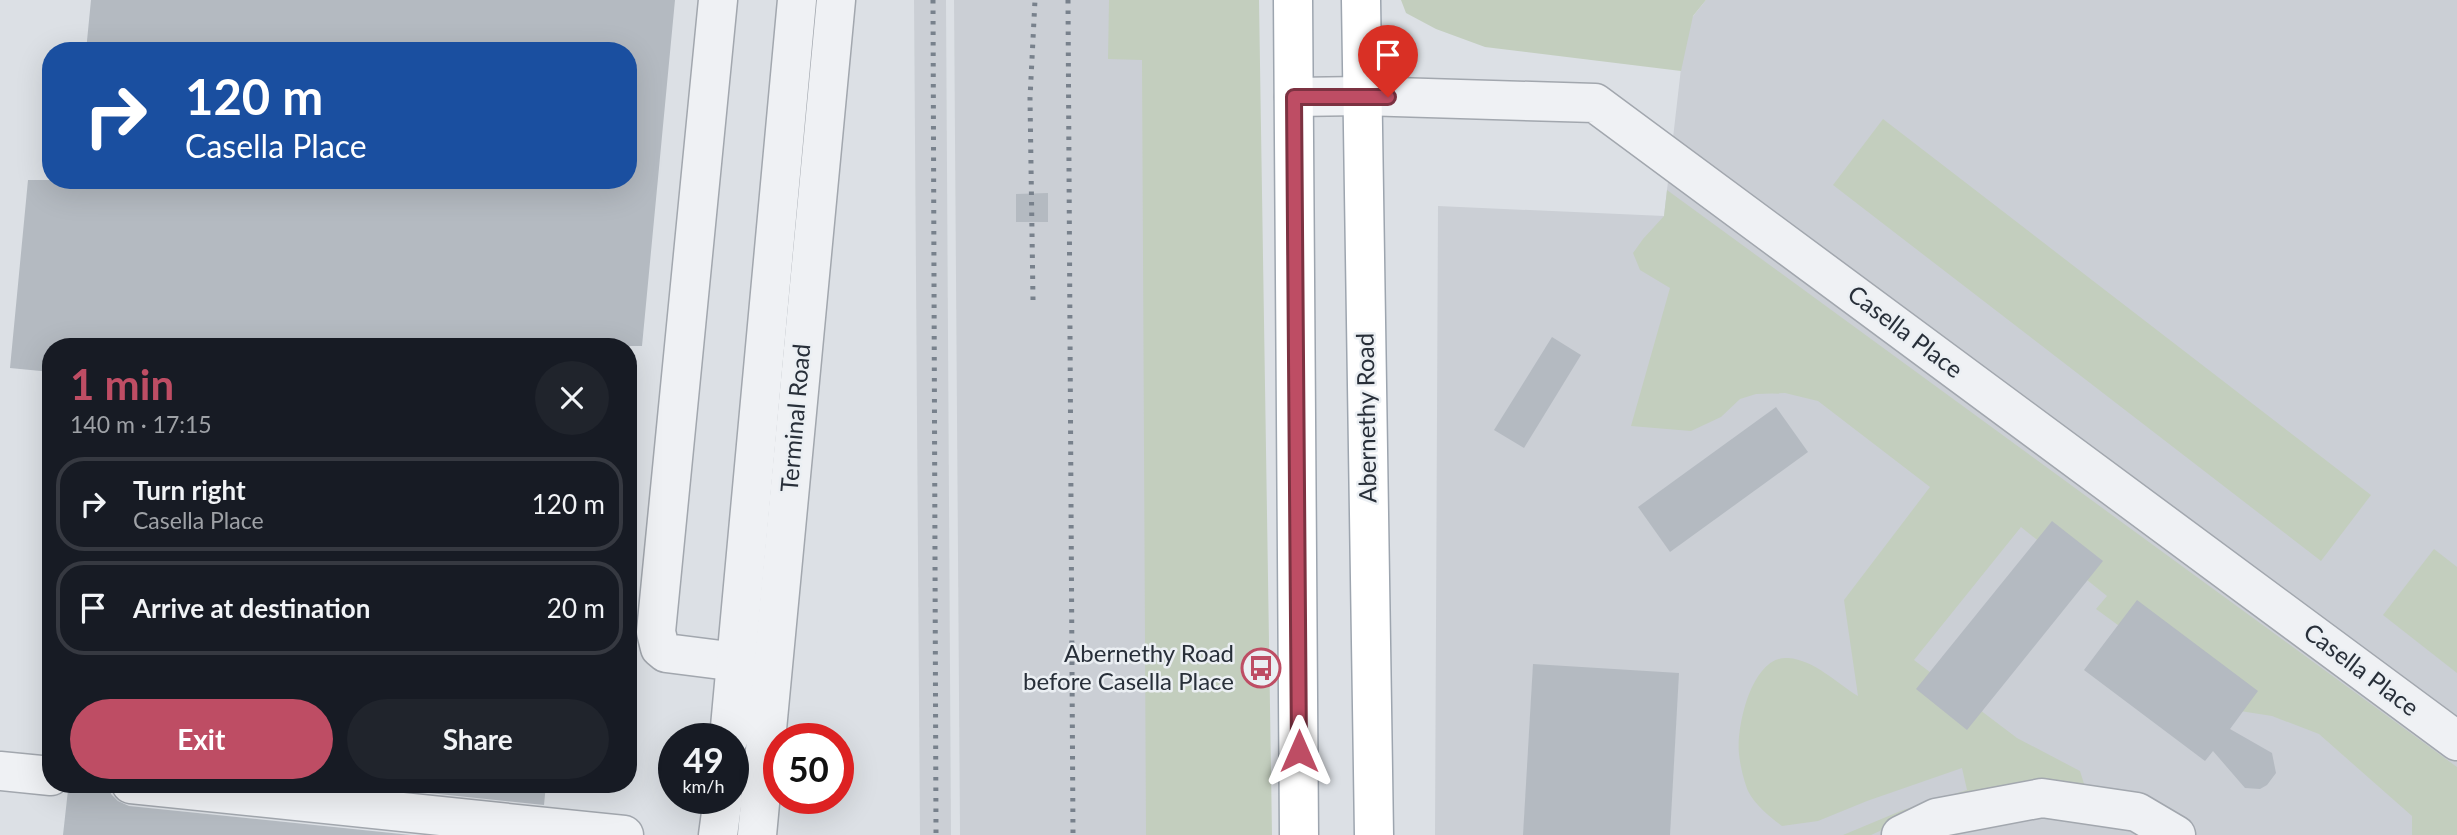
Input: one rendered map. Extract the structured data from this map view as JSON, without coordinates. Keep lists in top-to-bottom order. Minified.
{"streets":{"main road":["Abernethy Road"],"street":["Casella Place","Terminal Road"]},"crossings":[["Casella Place","Abernethy Road"]],"places":{"bus stop":["Abernethy Road before Casella Place"]},"page":{"turn":["120 m","Casella Place"],"heading":["1 min","140 m · 17:15"],"list":[{"name":"Turn right","note":"Casella Place","value":"120 m"},{"name":"Arrive at destination","value":"20 m"}],"buttons":["Exit","Share"],"speed":"49 km/h","limit":"50"}}
